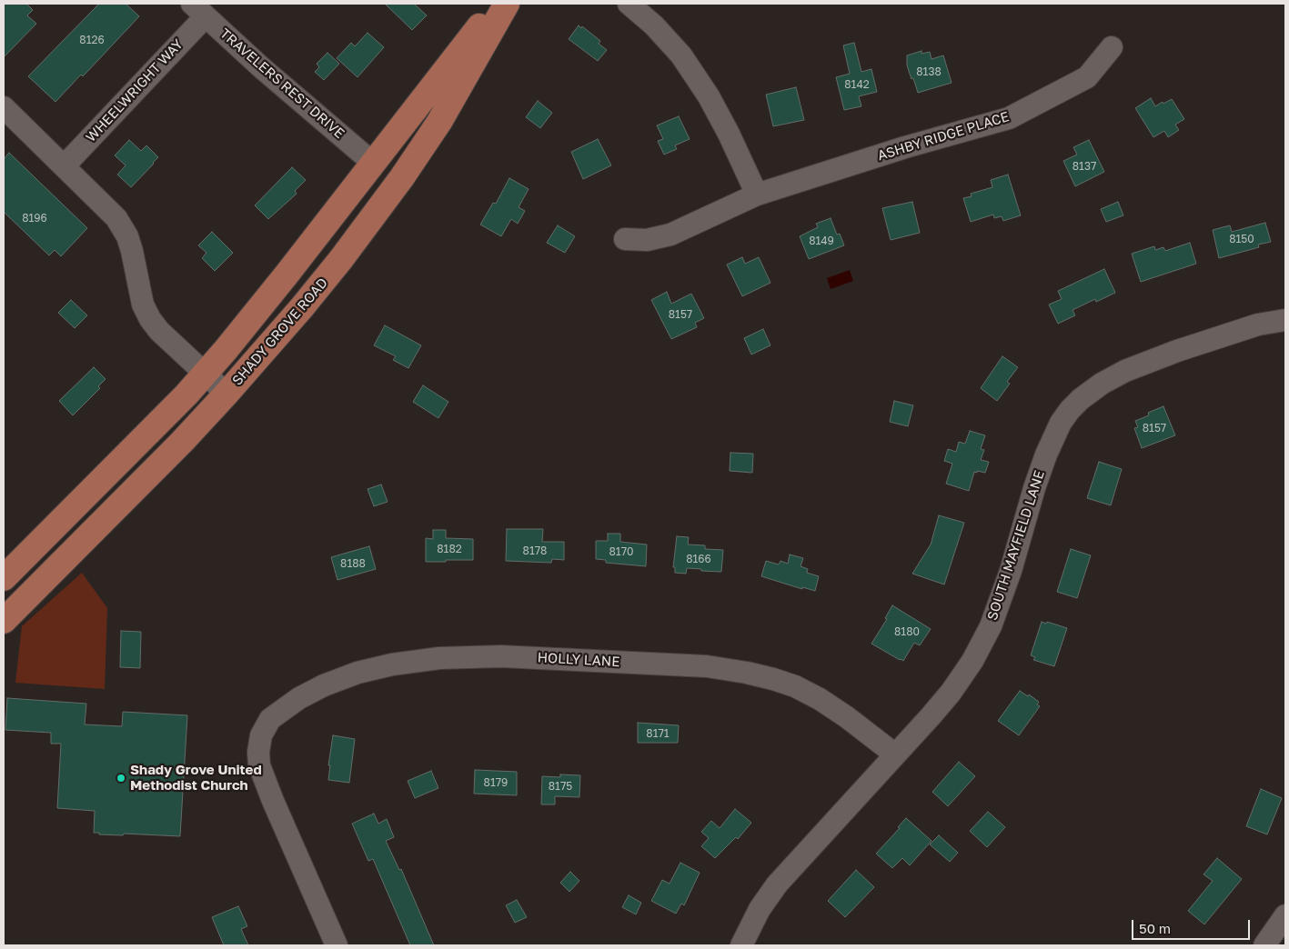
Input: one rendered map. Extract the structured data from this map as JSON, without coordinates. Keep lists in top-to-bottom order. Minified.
{"streets":{"main road":["SHADY GROVE ROAD"],"street":["TRAVELERS REST DRIVE","WHEELWRIGHT WAY","ASHBY RIDGE PLACE","SOUTH MAYFIELD LANE","HOLLY LANE"]},"crossings":[["TRAVELERS REST DRIVE","WHEELWRIGHT WAY"],["SOUTH MAYFIELD LANE","HOLLY LANE"]],"places":["Shady Grove United Methodist Church"],"house_numbers":["8126","8138","8142","8137","8196","8150","8149","8157","8157","8182","8178","8170","8166","8188","8180","8171","8179","8175"],"scale_bar":"50 m"}
